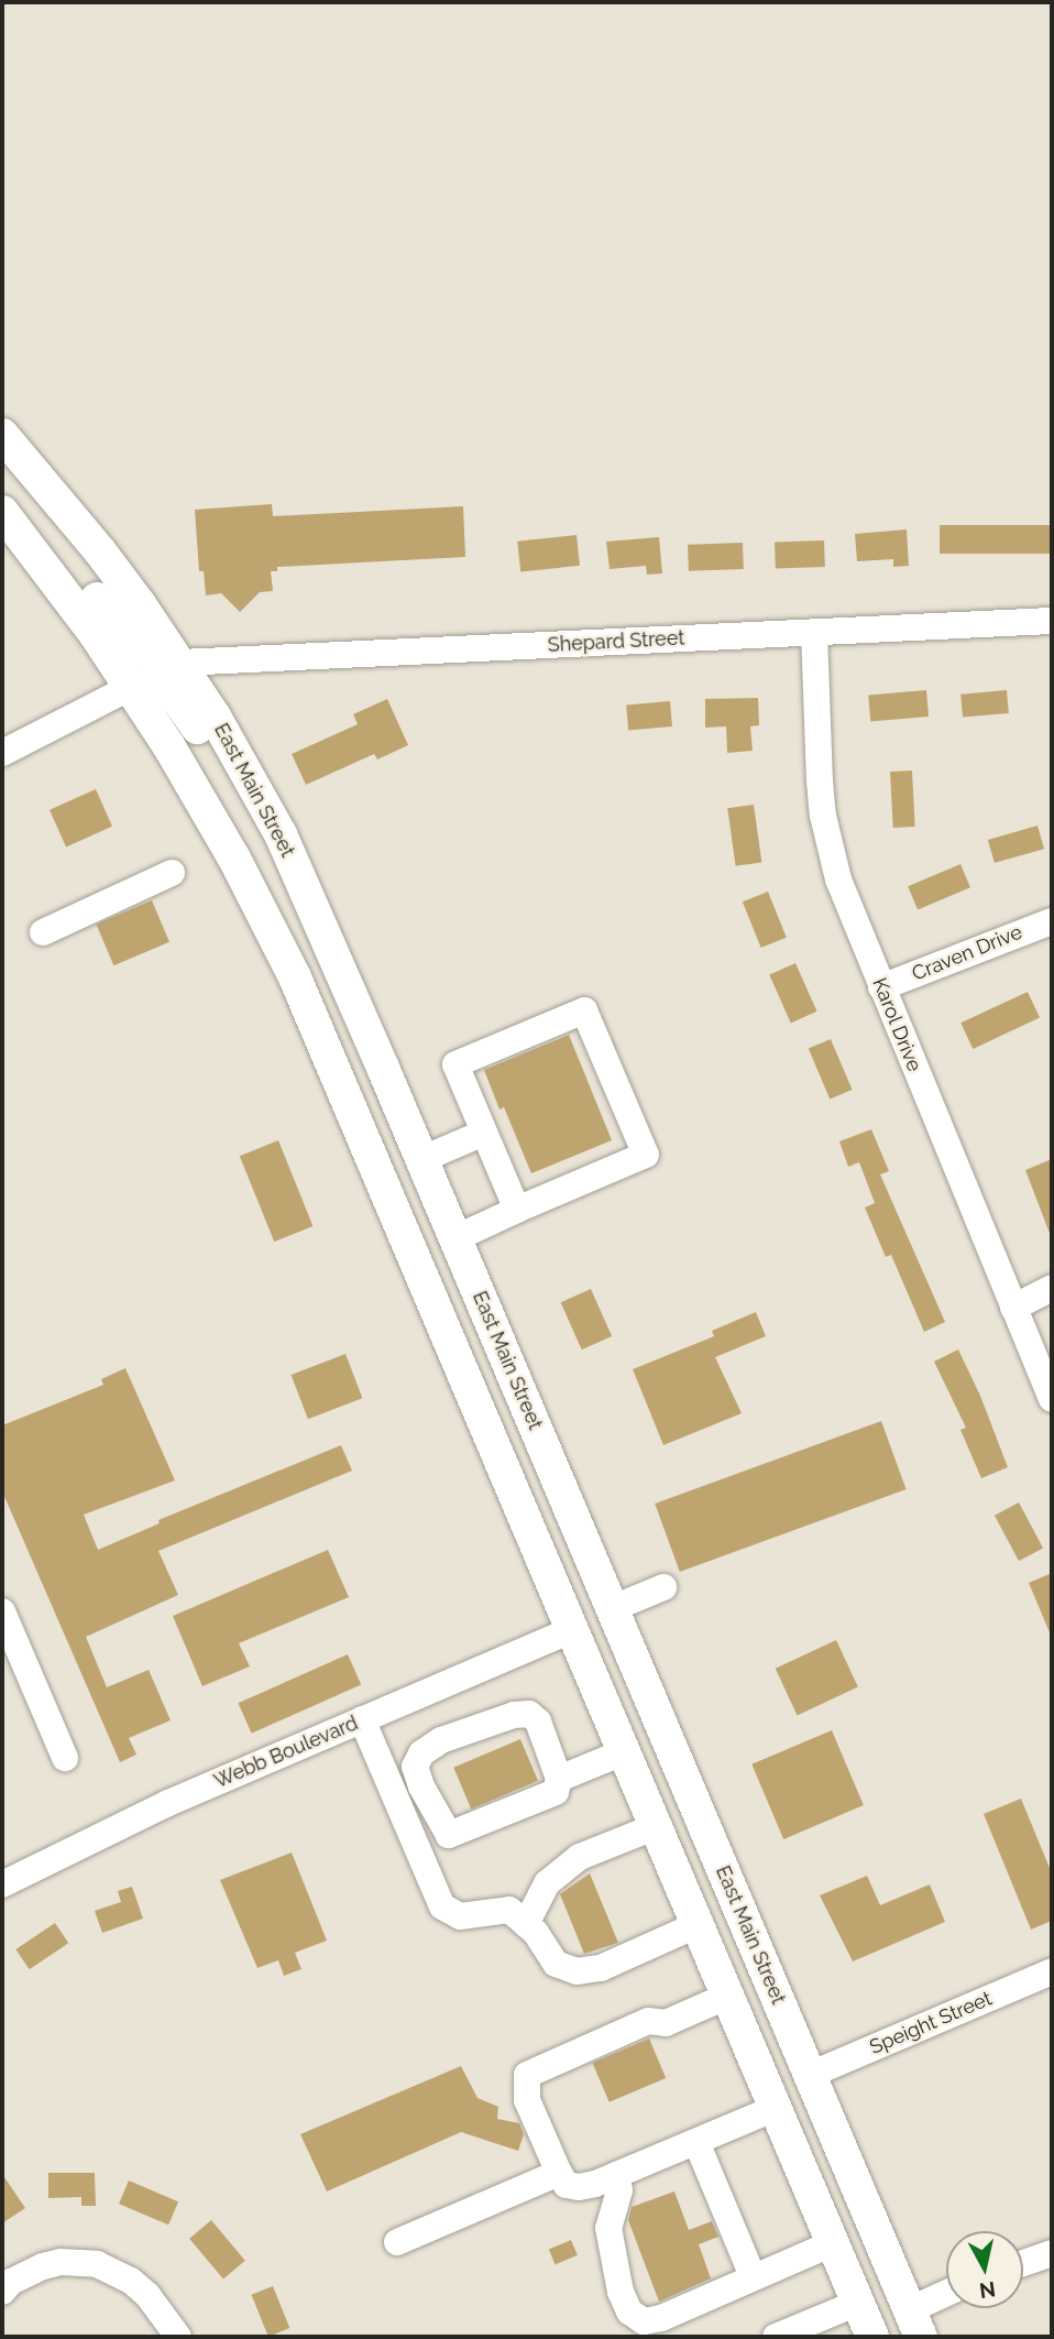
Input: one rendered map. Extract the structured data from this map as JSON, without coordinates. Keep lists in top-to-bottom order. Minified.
{"streets":{"main road":["East Main Street"],"street":["Shepard Street","Craven Drive","Karol Drive","Webb Boulevard","Speight Street"]},"crossings":[["Shepard Street","East Main Street"],["Shepard Street","Karol Drive"],["East Main Street","Speight Street"],["Craven Drive","Karol Drive"]],"north":"bottom"}
